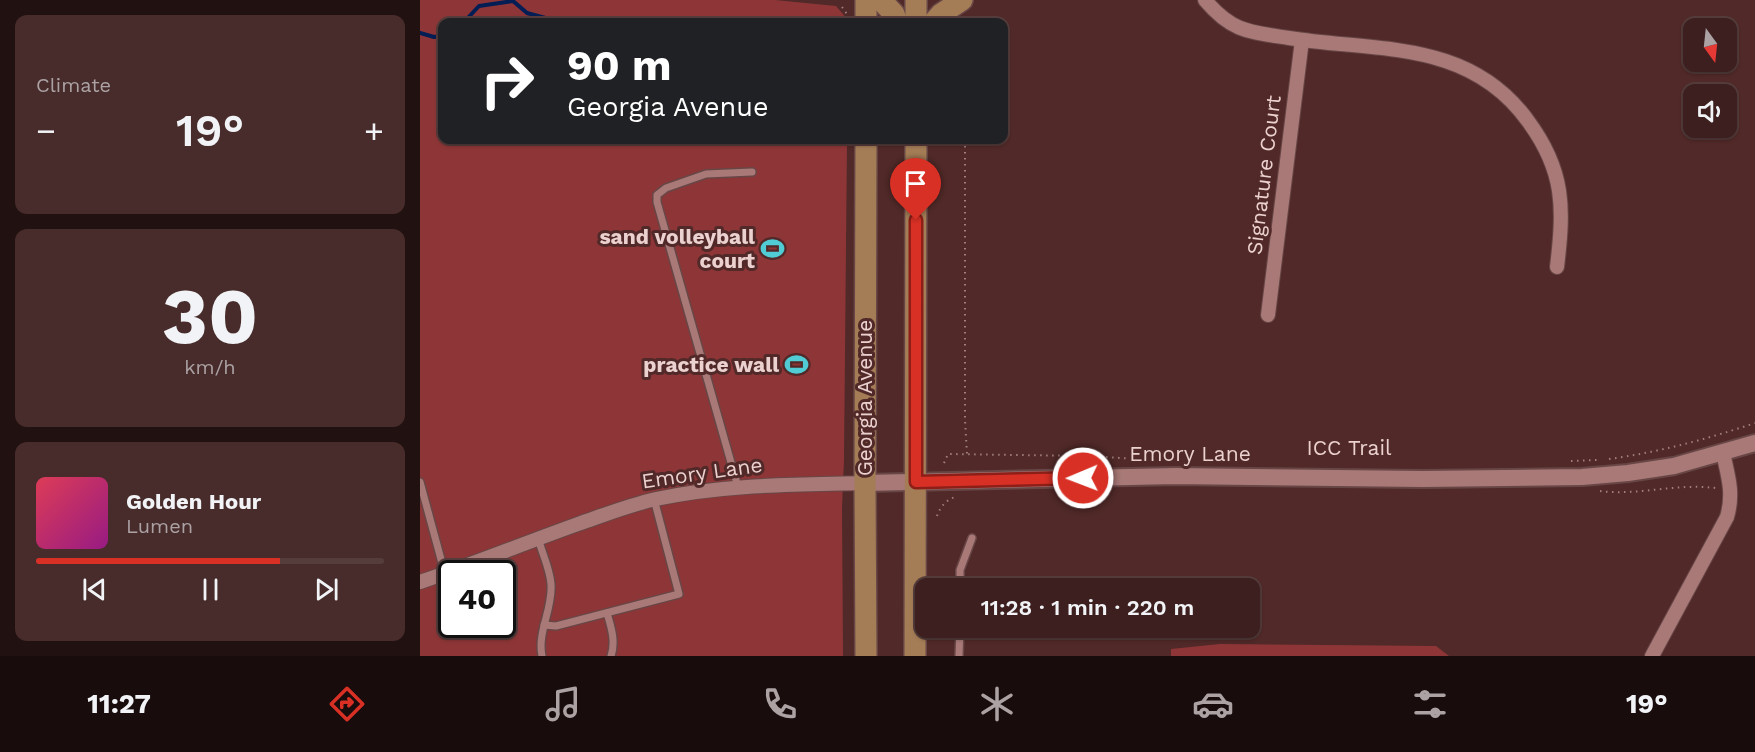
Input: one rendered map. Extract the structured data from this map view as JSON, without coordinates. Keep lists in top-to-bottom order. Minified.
{"streets":{"main road":["Georgia Avenue"],"street":["Signature Court","Emory Lane"]},"crossings":[["Georgia Avenue","Emory Lane"]],"places":{"sports":["sand volleyball court","practice wall"]},"north":"bottom","page":{"tile":["Climate",["30","km/h"]],"turn":["90 m","Georgia Avenue"],"heat":["−","19°","+"],"song":["Golden Hour","Lumen"],"limit":"40","trip":"11:28 · 1 min · 220 m","tabs":["11:27","19°"]}}
